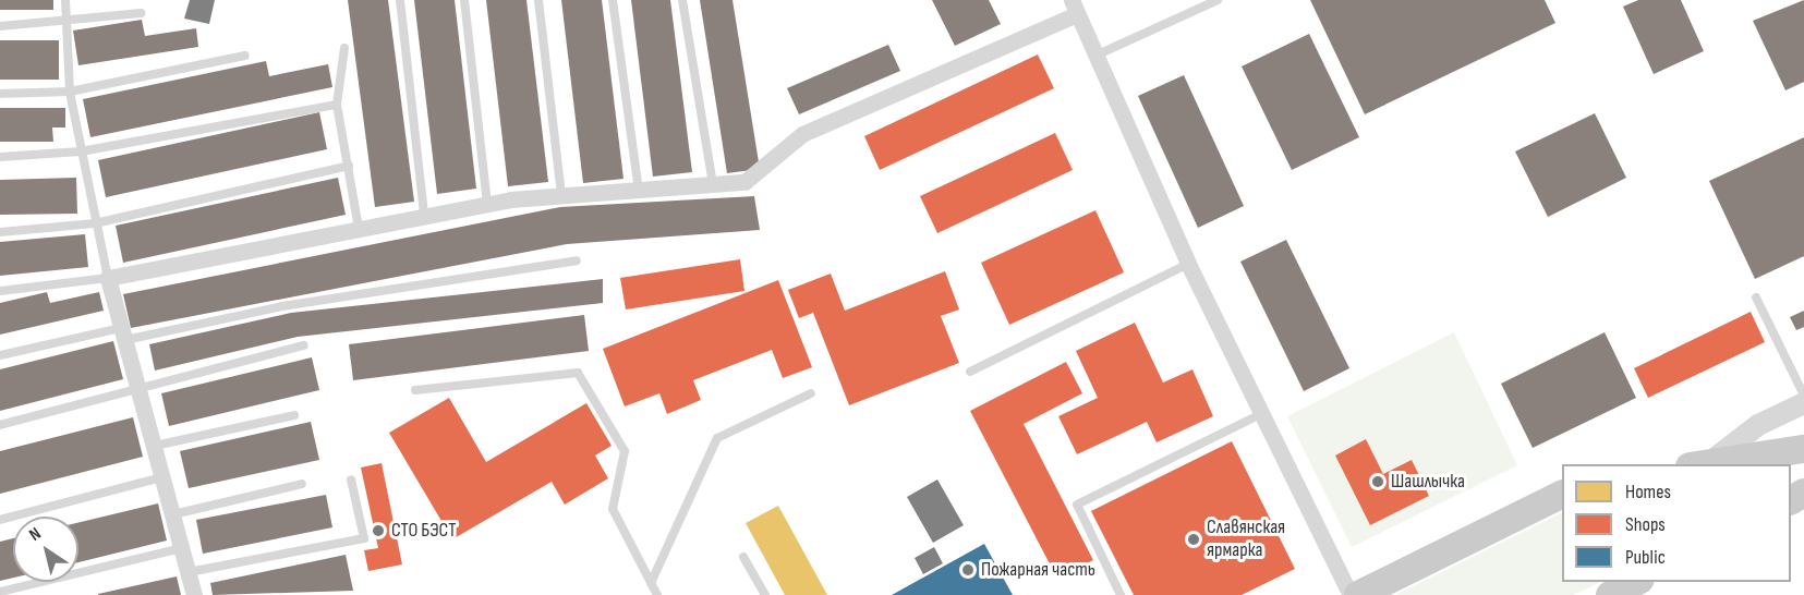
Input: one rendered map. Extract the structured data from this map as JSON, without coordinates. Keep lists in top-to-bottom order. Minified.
{"places":["Шашлычка","СТО БЭСТ","Славянская ярмарка","Пожарная часть"],"legend":["Homes","Shops","Public"],"north":"top left"}
